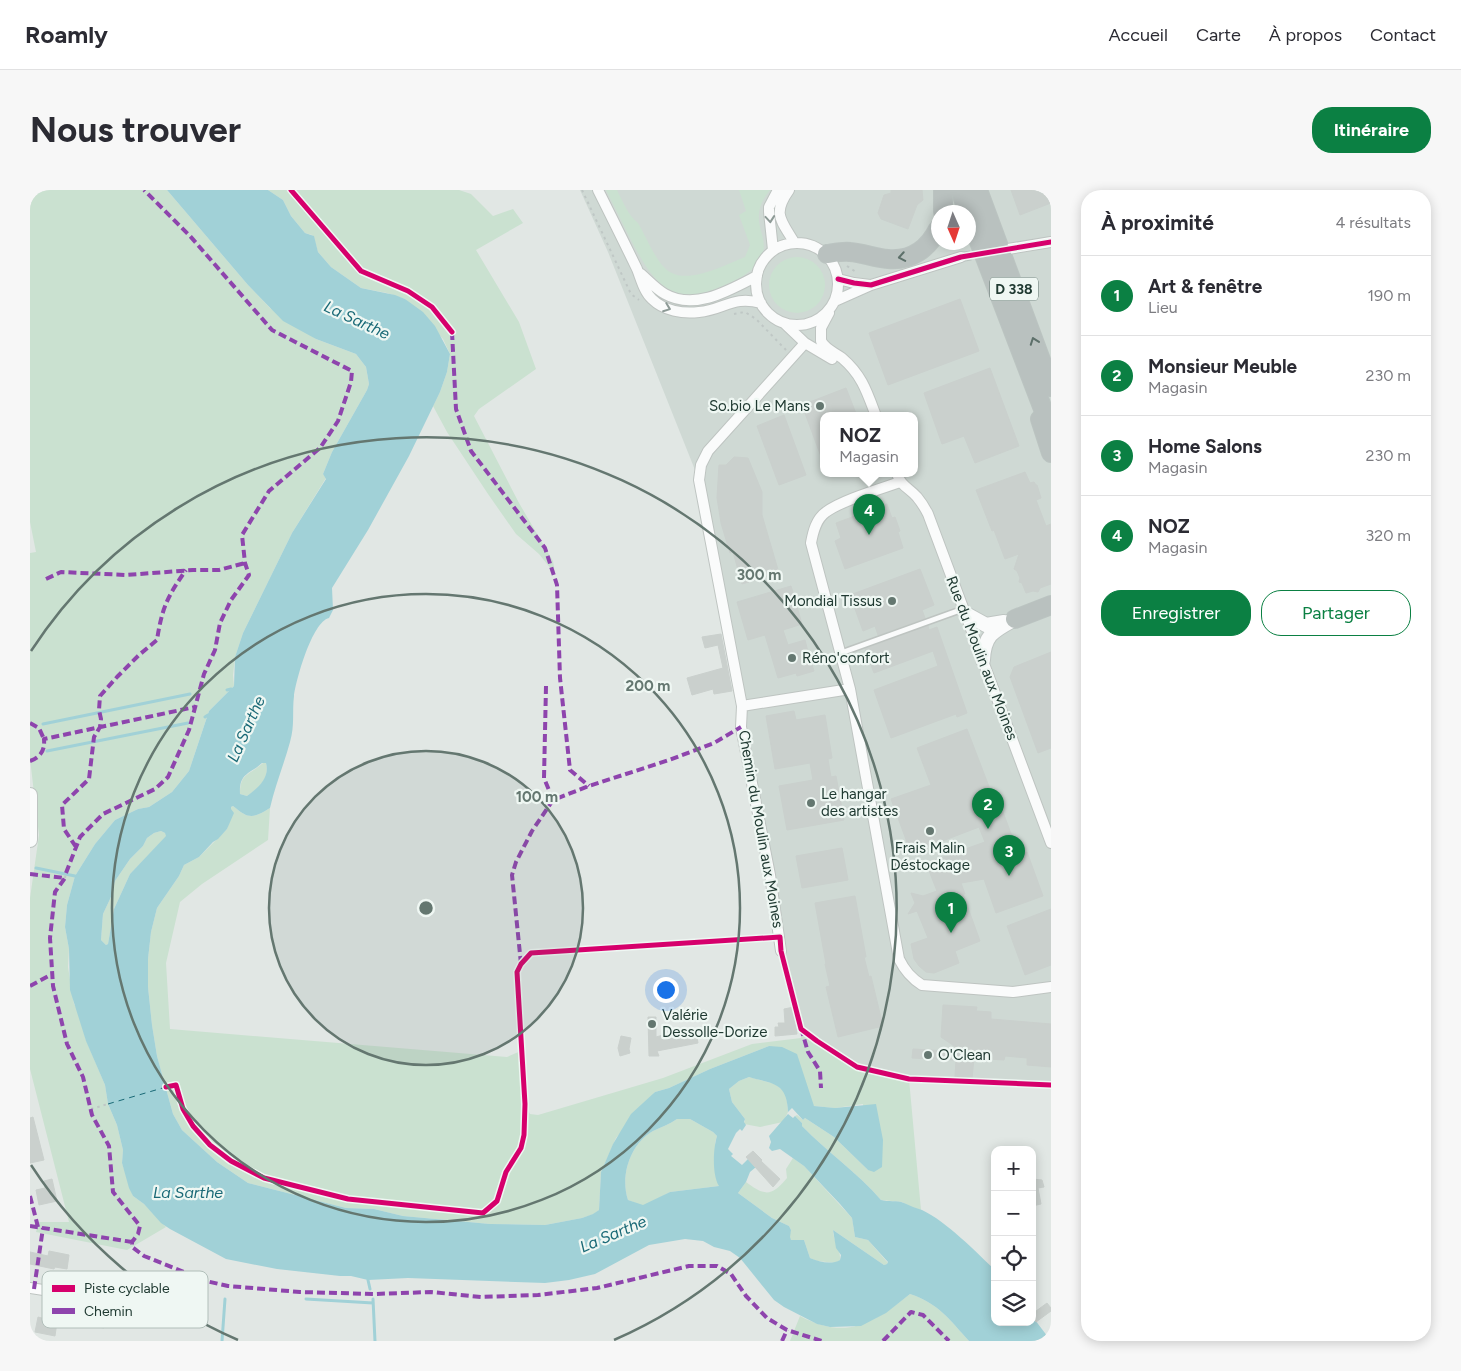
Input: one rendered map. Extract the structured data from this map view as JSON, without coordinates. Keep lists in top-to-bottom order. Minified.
{"streets":{"highway":["D 338"],"street":["Rue du Moulin aux Moines","Chemin du Moulin aux Moines"]},"water":["La Sarthe"],"places":["So.bio Le Mans","Mondial Tissus","Réno'confort","Le hangar des artistes","Frais Malin Déstockage","Valérie Dessolle-Dorize","O'Clean"],"legend":["Piste cyclable","Chemin"],"north":"bottom","page":{"header":"Roamly","nav":["Accueil","Carte","À propos","Contact"],"buttons":["Itinéraire",["Enregistrer","Partager"]],"title":"Nous trouver","heading":["À proximité","4 résultats"],"list":[{"mark":"1","name":"Art & fenêtre","note":"Lieu","value":"190 m"},{"mark":"2","name":"Monsieur Meuble","note":"Magasin","value":"230 m"},{"mark":"3","name":"Home Salons","note":"Magasin","value":"230 m"},{"mark":"4","name":"NOZ","note":"Magasin","value":"320 m"}],"popup":["NOZ","Magasin"],"pins":["4","2","3","1"],"map_buttons":["+","−"]},"rings":["300 m","200 m","100 m"]}
